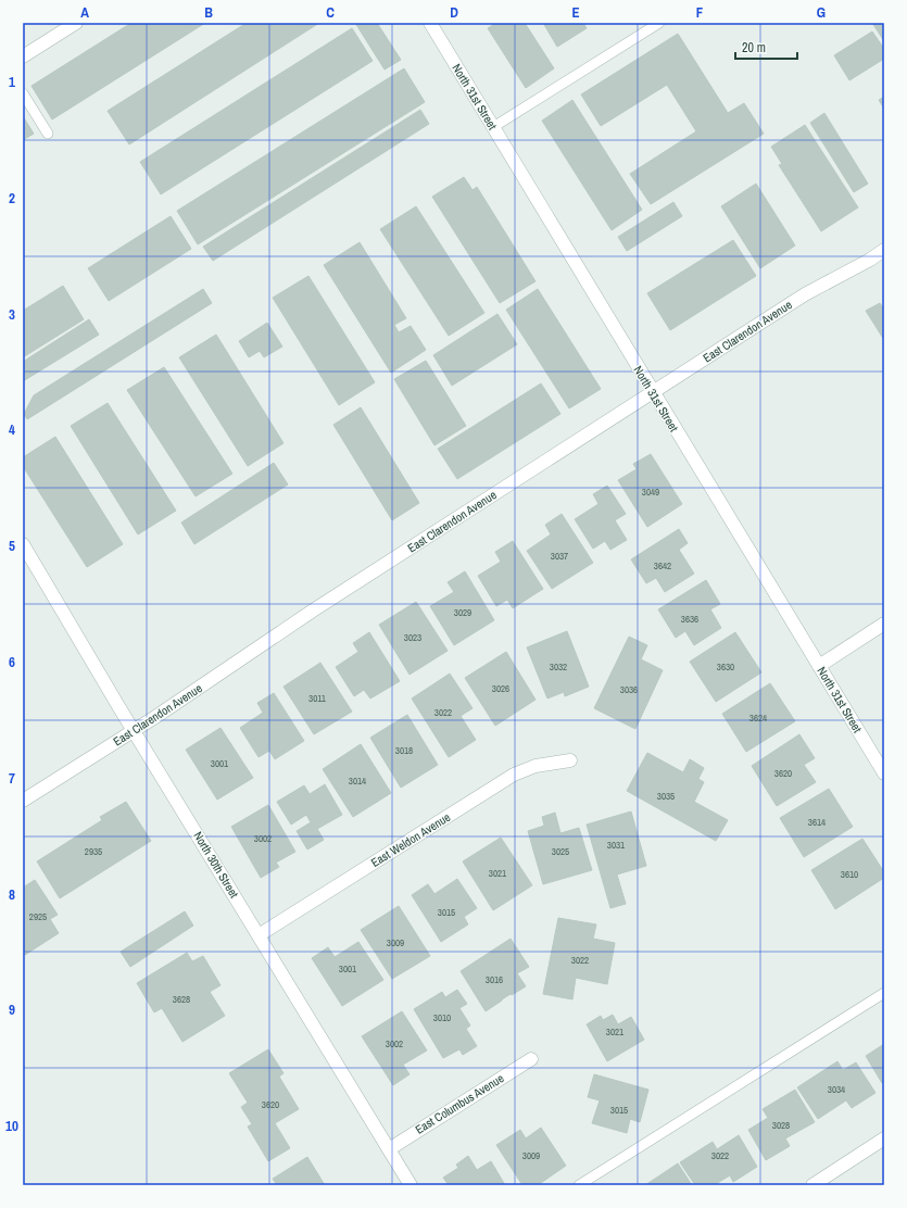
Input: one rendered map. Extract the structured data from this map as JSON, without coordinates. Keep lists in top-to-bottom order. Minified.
{"streets":{"street":["North 31st Street","East Clarendon Avenue","East Weldon Avenue","North 30th Street","East Columbus Avenue"]},"crossings":[["North 31st Street","East Clarendon Avenue"],["East Clarendon Avenue","North 30th Street"],["East Weldon Avenue","North 30th Street"],["North 30th Street","East Columbus Avenue"]],"house_numbers":["3049","3037","3642","3029","3636","3023","3032","3630","3026","3036","3011","3022","3624","3018","3001","3620","3014","3035","3614","3002","3031","2935","3025","3021","3610","3015","2925","3009","3022","3001","3016","3628","3010","3021","3002","3034","3620","3015","3028","3009","3022"],"scale_bar":"20 m","grid":{"columns":["A","B","C","D","E","F","G"],"rows":["1","2","3","4","5","6","7","8","9","10"]}}
